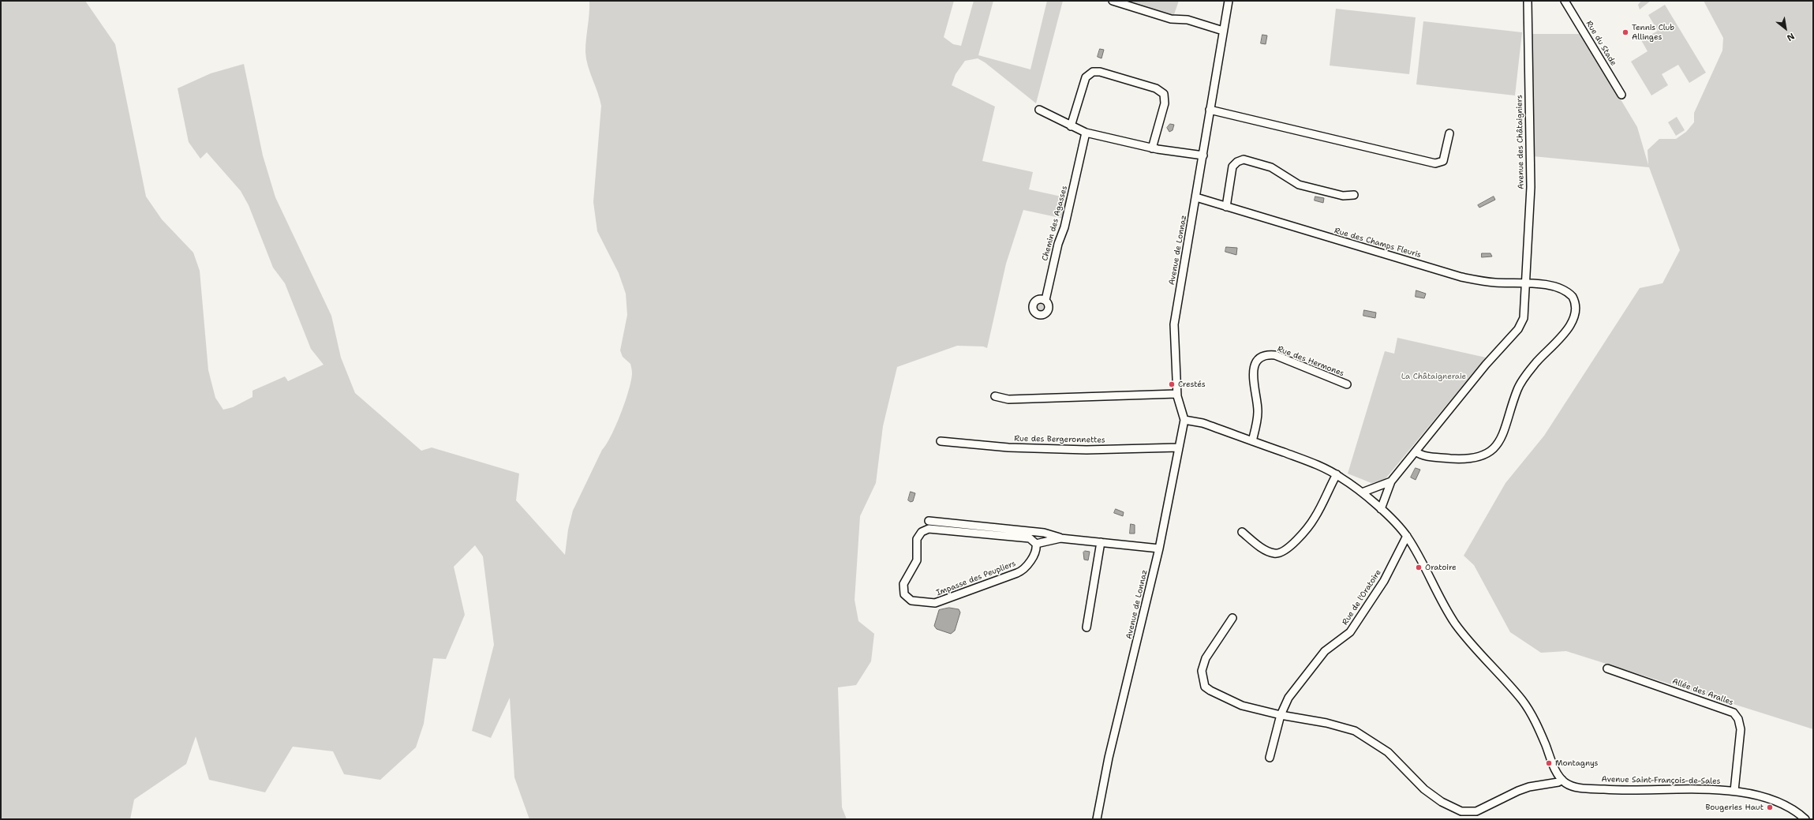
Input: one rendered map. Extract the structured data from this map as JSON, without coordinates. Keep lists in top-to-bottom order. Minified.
{"streets":{"street":["Rue du Stade","Avenue des Châtaigniers","Chemin des Agasses","Rue des Champs Fleuris","Avenue de Lonnaz","Rue des Hermones","Rue des Bergeronnettes","Impasse des Peupliers","Rue de l'Oratoire","Allée des Aralles","Avenue Saint-François-de-Sales"]},"crossings":[["Avenue des Châtaigniers","Rue des Champs Fleuris"],["Rue des Champs Fleuris","Avenue de Lonnaz"],["Avenue de Lonnaz","Rue des Bergeronnettes"],["Allée des Aralles","Avenue Saint-François-de-Sales"]],"parks":["La Châtaigneraie"],"places":["Tennis Club Allinges","Crestés","Oratoire","Montagnys","Bougeries Haut"],"north":"bottom right"}
